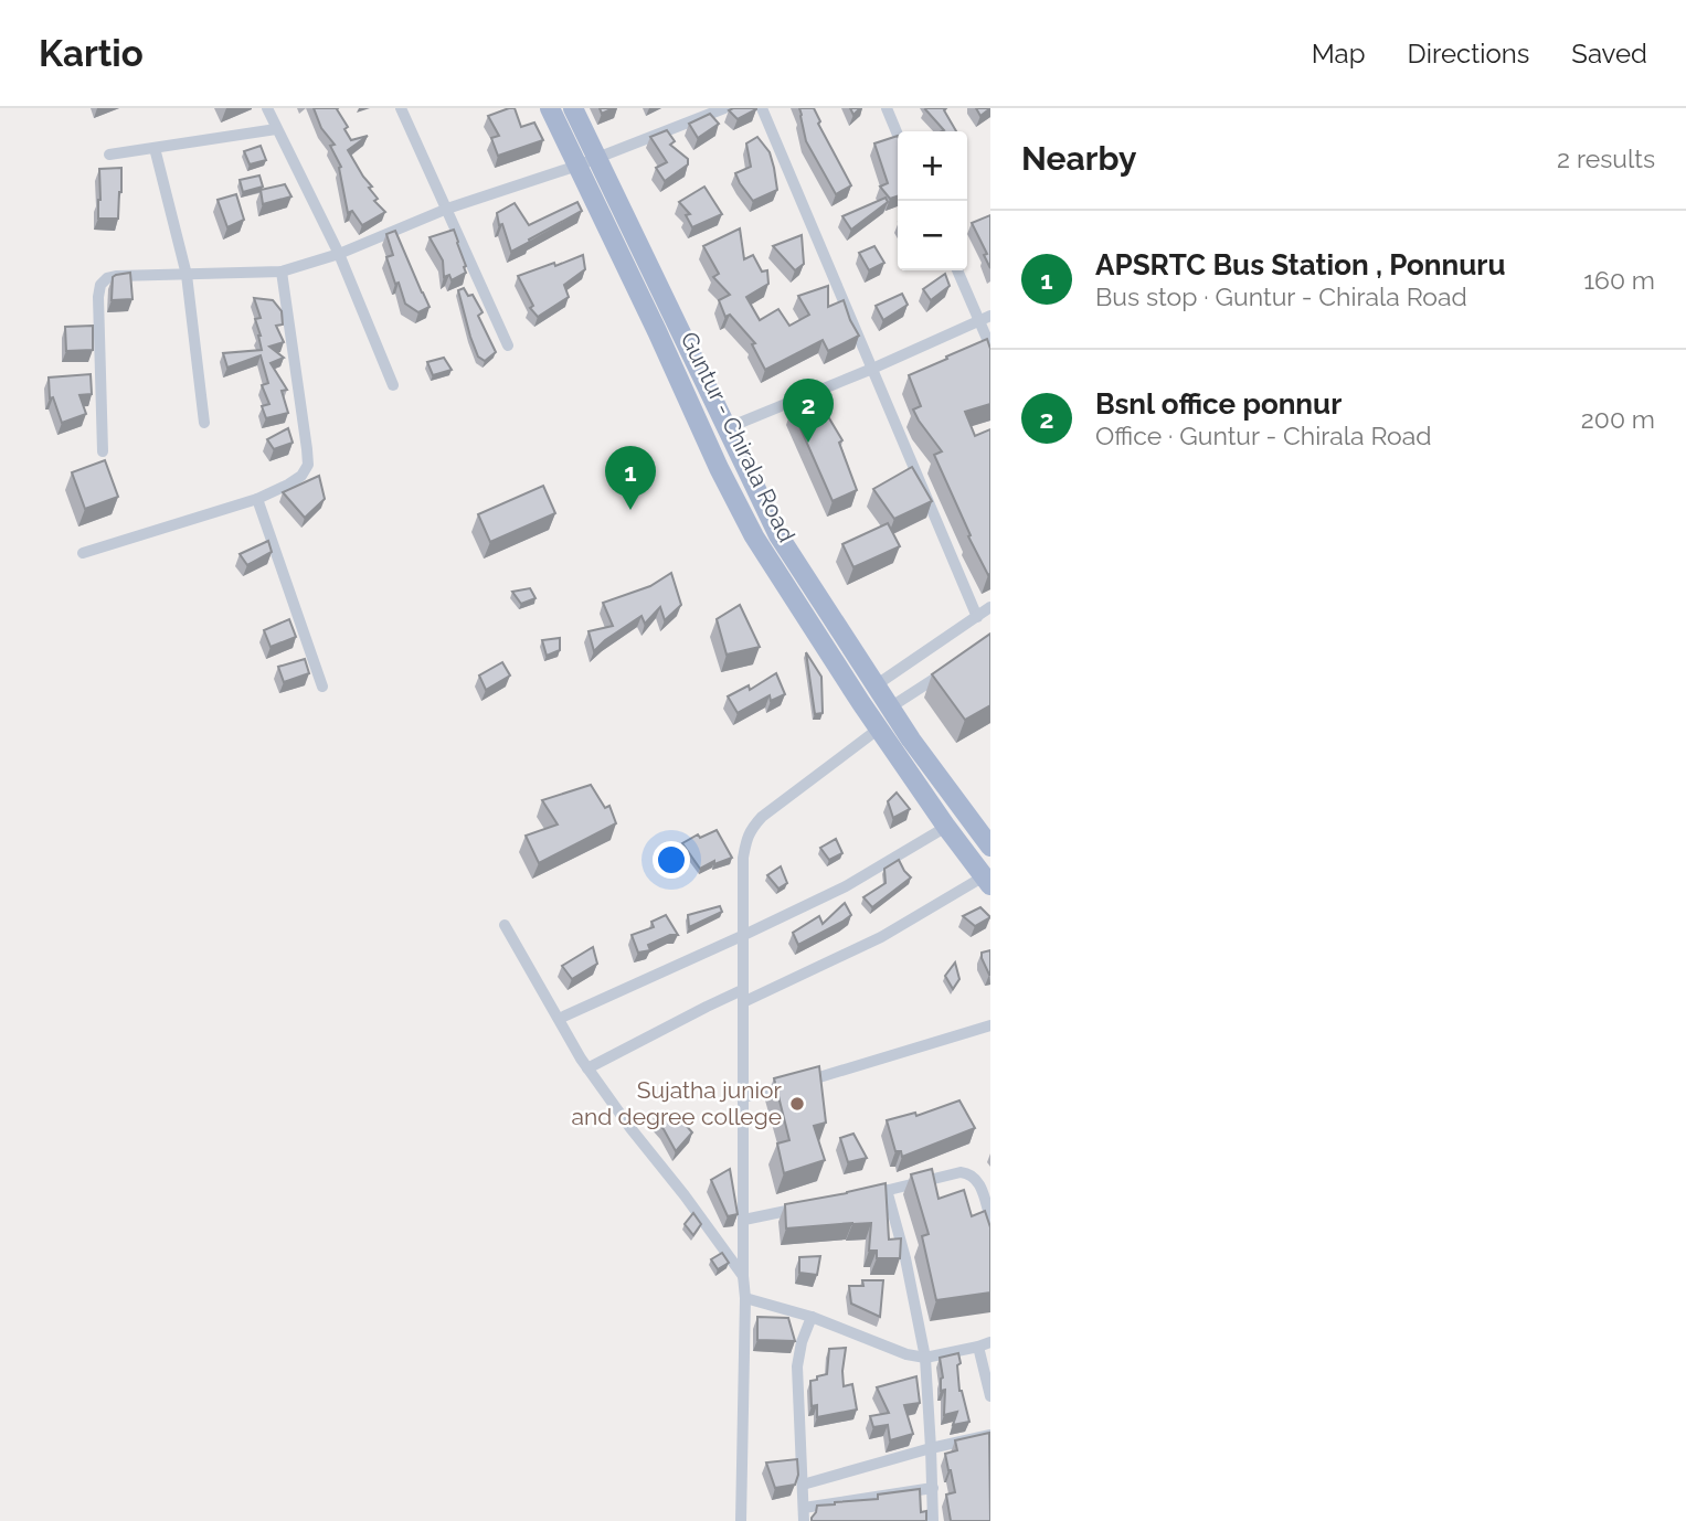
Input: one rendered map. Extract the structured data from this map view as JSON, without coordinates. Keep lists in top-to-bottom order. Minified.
{"streets":{"main road":["Guntur - Chirala Road"]},"places":["Sujatha junior and degree college"],"page":{"header":"Kartio","nav":["Map","Directions","Saved"],"heading":["Nearby","2 results"],"map_buttons":["+","−"],"list":[{"mark":"1","name":"APSRTC Bus Station , Ponnuru","note":"Bus stop · Guntur - Chirala Road","value":"160 m"},{"mark":"2","name":"Bsnl office ponnur","note":"Office · Guntur - Chirala Road","value":"200 m"}],"pins":["2","1"]}}
